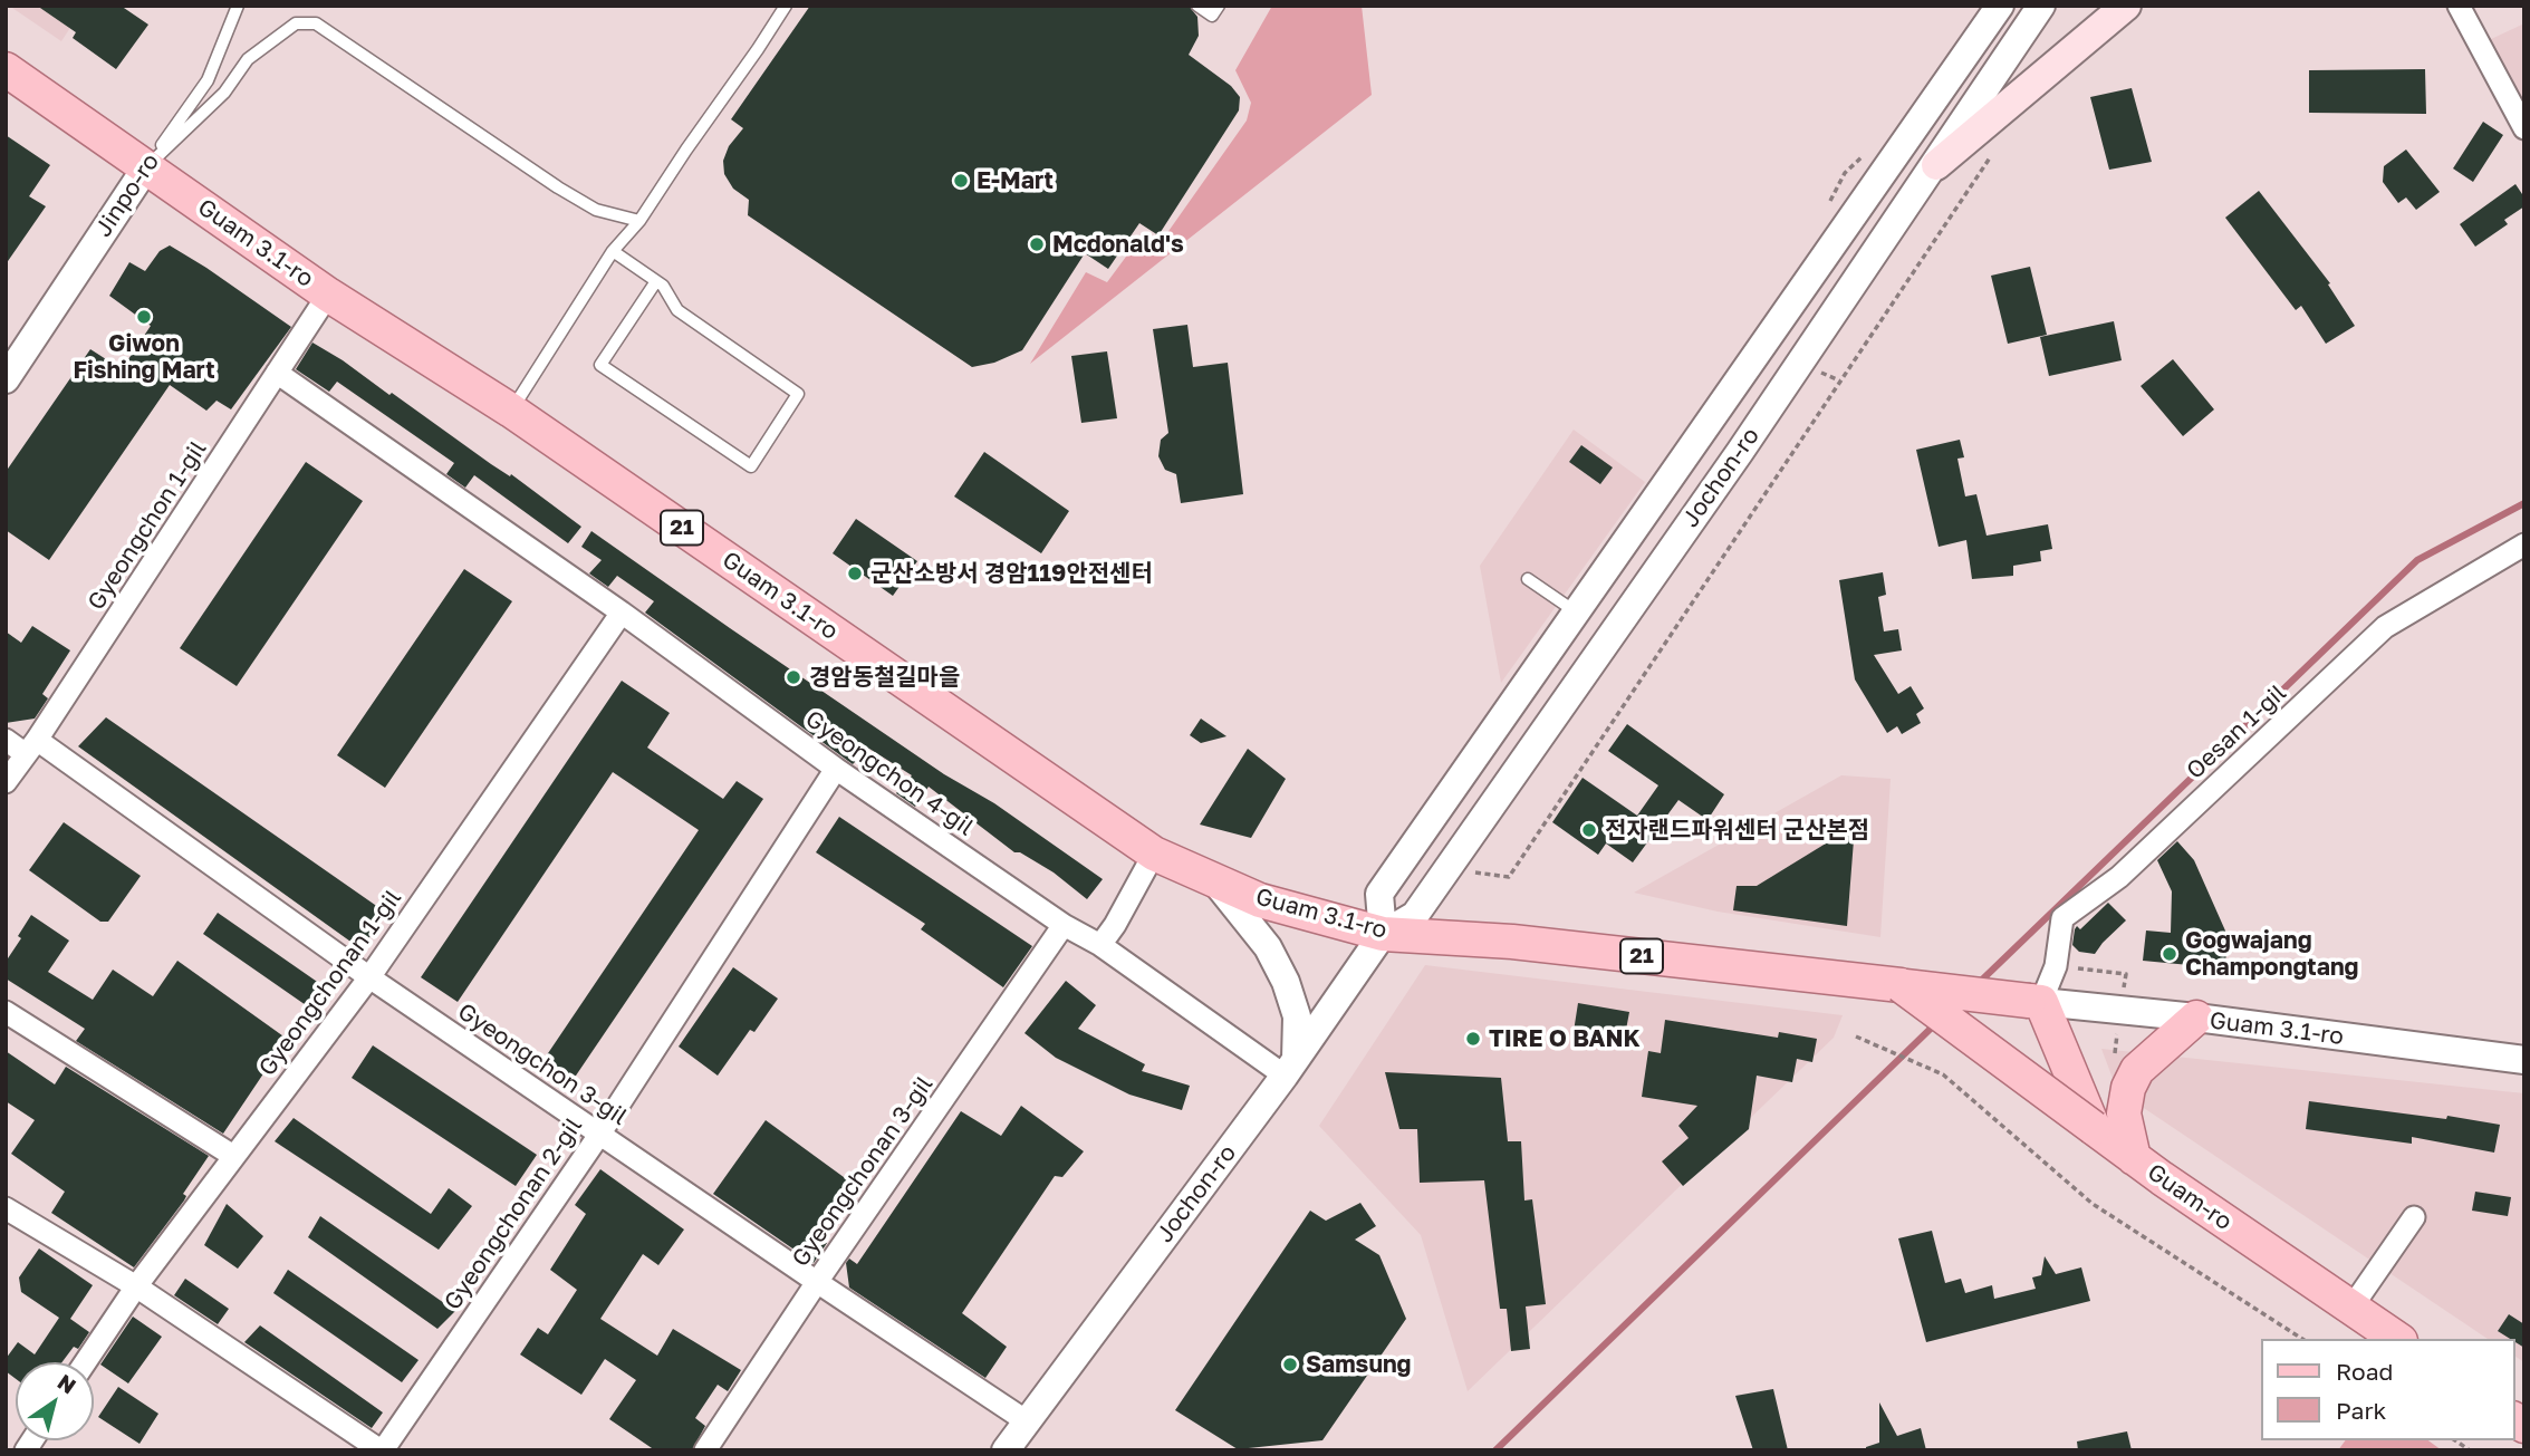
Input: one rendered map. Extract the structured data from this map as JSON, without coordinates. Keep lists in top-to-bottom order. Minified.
{"streets":{"main road":["Guam 3.1-ro","21","Guam-ro"],"street":["Jinpo-ro","Jochon-ro","Gyeongchon 1-gil","Oesan 1-gil","Gyeongchon 4-gil","Gyeongchonan 1-gil","Gyeongchon 3-gil","Gyeongchonan 3-gil","Gyeongchonan 2-gil"]},"crossings":[["Jinpo-ro","Guam 3.1-ro"],["Guam 3.1-ro","Jochon-ro"],["Guam 3.1-ro","Gyeongchon 1-gil"],["Guam 3.1-ro","21"],["Guam 3.1-ro","Oesan 1-gil"],["Guam 3.1-ro","Guam-ro"],["Jochon-ro","Gyeongchon 4-gil"],["Jochon-ro","Gyeongchon 3-gil"],["Gyeongchon 1-gil","Gyeongchon 4-gil"],["Gyeongchon 1-gil","Gyeongchon 3-gil"],["21","Oesan 1-gil"],["21","Guam-ro"],["Gyeongchon 4-gil","Gyeongchonan 1-gil"],["Gyeongchon 4-gil","Gyeongchonan 3-gil"],["Gyeongchon 4-gil","Gyeongchonan 2-gil"],["Gyeongchonan 1-gil","Gyeongchon 3-gil"],["Gyeongchon 3-gil","Gyeongchonan 3-gil"],["Gyeongchon 3-gil","Gyeongchonan 2-gil"]],"places":["E-Mart","Mcdonald's","Giwon Fishing Mart","군산소방서 경암119안전센터","경암동철길마을","전자랜드파워센터 군산본점","Gogwajang Champongtang","TIRE O BANK","Samsung"],"legend":["Road","Park"],"north":"top right"}
